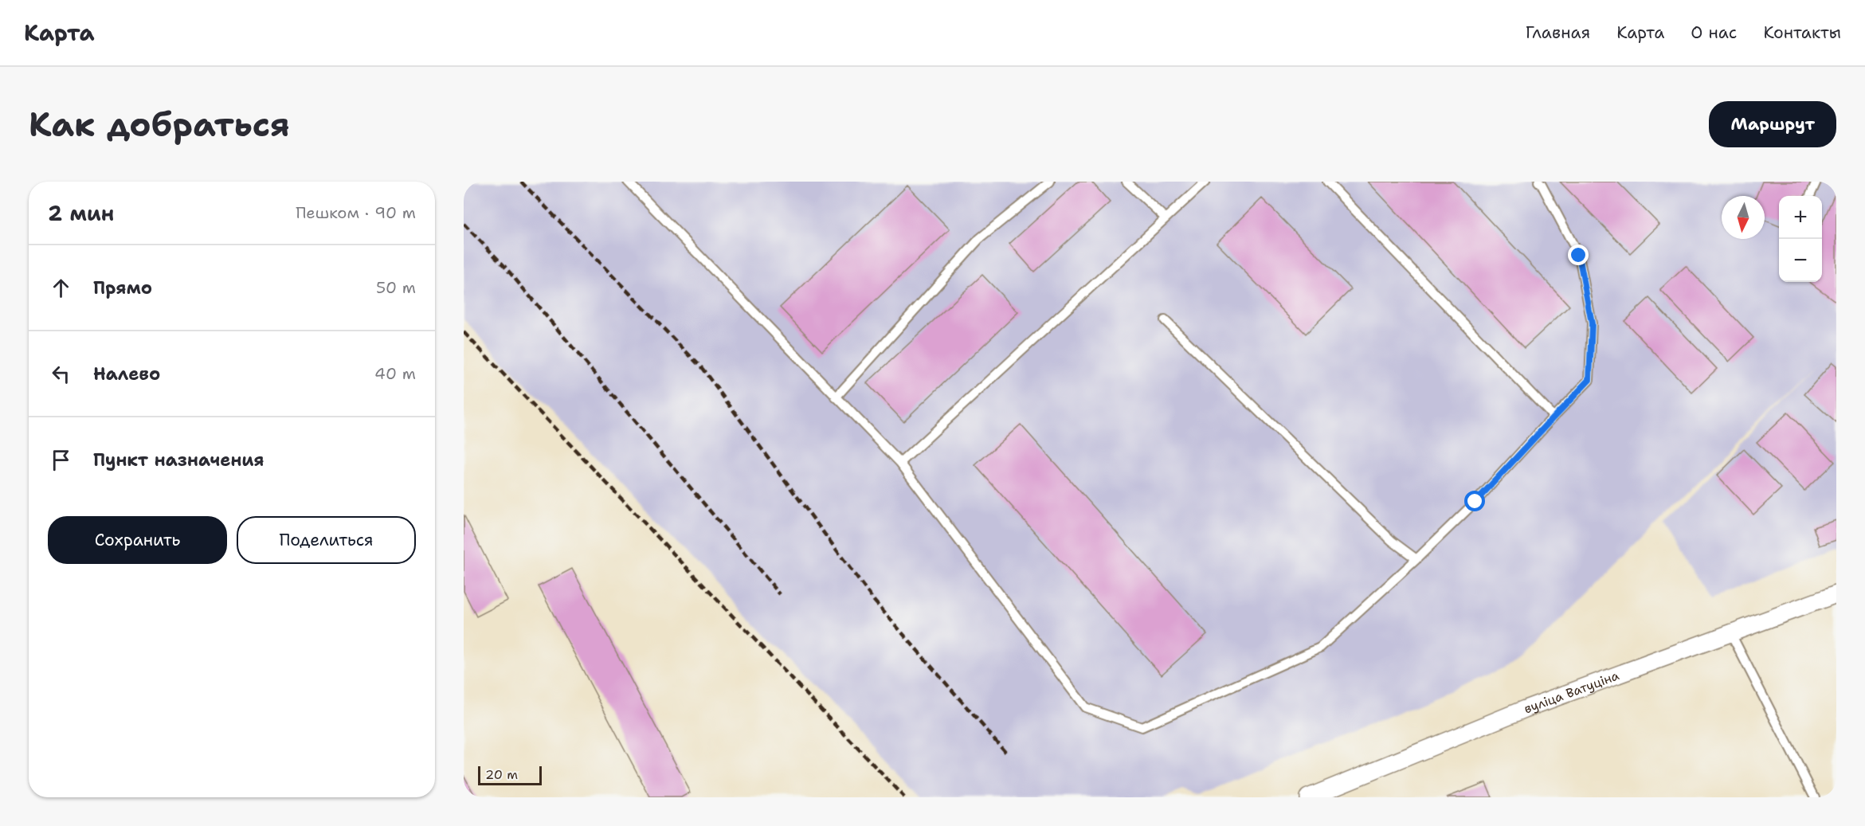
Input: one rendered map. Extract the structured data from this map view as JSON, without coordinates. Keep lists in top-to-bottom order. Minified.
{"streets":{"street":["вуліца Ватуціна"]},"scale_bar":"20 m","north":"bottom","page":{"header":"Карта","nav":["Главная","Карта","О нас","Контакты"],"buttons":["Маршрут",["Сохранить","Поделиться"]],"title":"Как добраться","heading":["2 мин","Пешком · 90 m"],"map_buttons":["+","−"],"list":[["Прямо","50 m"],["Налево","40 m"],"Пункт назначения"],"scale":"20 m"}}
